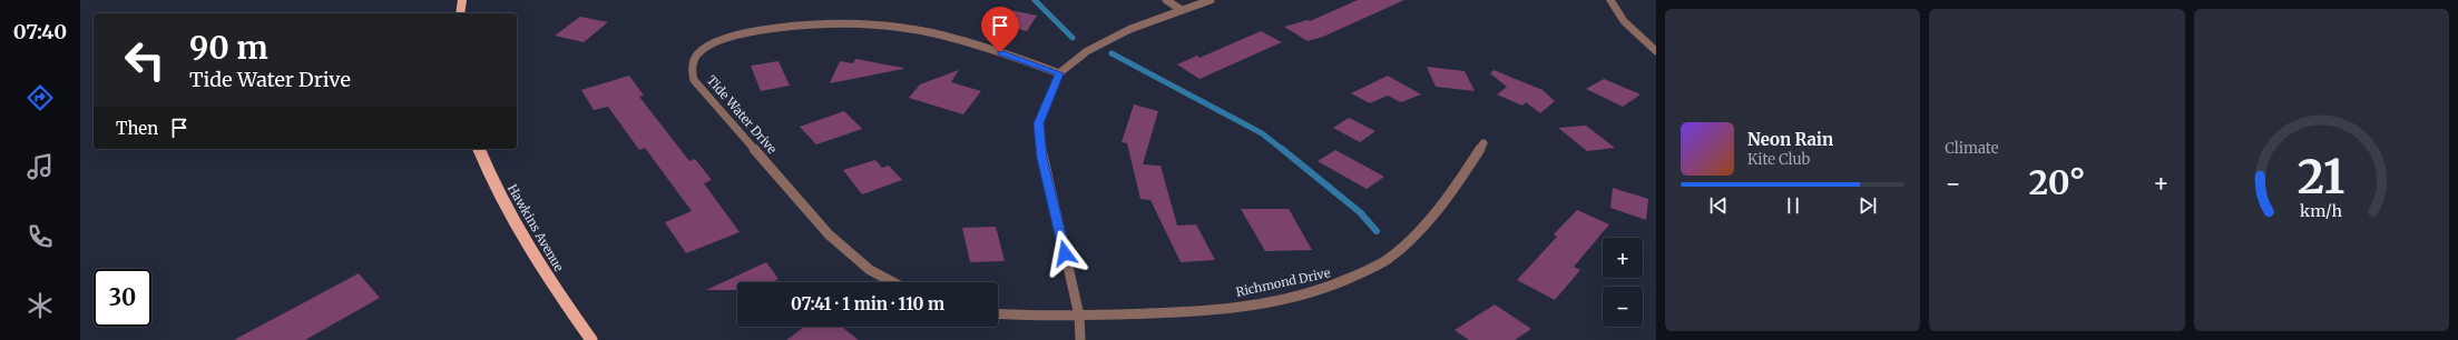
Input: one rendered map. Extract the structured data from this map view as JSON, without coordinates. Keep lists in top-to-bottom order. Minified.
{"streets":{"main road":["Hawkins Avenue"],"street":["Tide Water Drive","Richmond Drive"]},"page":{"tabs":"07:40","tile":"Climate","turn":["90 m","Tide Water Drive"],"then":"Then","song":["Neon Rain","Kite Club"],"heat":["−","20°","+"],"map_buttons":["+","−"],"limit":"30","trip":"07:41 · 1 min · 110 m","gauge":["21","km/h"]}}
